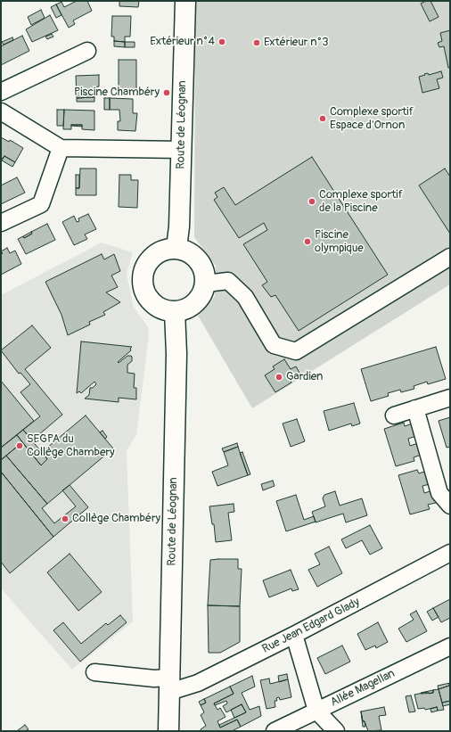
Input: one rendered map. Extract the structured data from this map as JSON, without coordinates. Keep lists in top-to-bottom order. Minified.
{"streets":{"main road":["Route de Léognan"],"street":["Rue Jean Edgard Glady","Allée Magellan"]},"crossings":[["Route de Léognan","Rue Jean Edgard Glady"]],"places":["Extérieur n°4","Extérieur n°3","Piscine Chambéry","Complexe sportif Espace d'Ornon","Complexe sportif de la Piscine","Piscine olympique","Gardien","SEGPA du Collège Chambery","Collège Chambéry"]}
